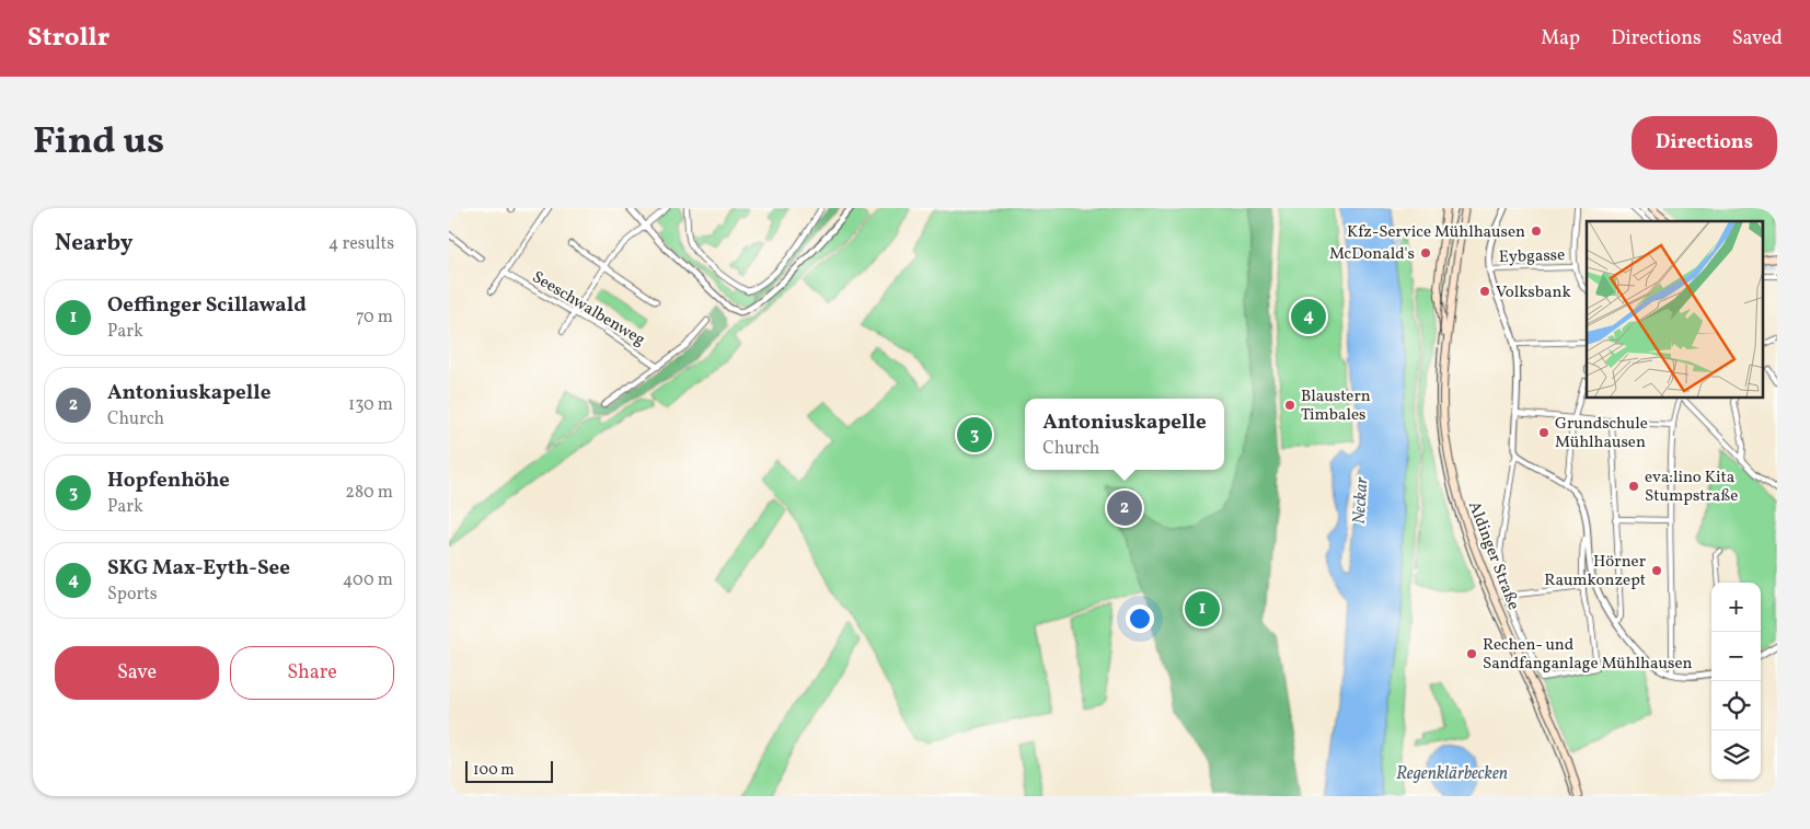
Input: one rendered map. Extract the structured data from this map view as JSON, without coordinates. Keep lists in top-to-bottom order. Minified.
{"streets":{"main road":["Aldinger Straße"],"street":["Eybgasse","Seeschwalbenweg"]},"crossings":[["Eybgasse","Aldinger Straße"]],"water":["Neckar","Regenklärbecken"],"places":["Kfz-Service Mühlhausen","McDonald's","Volksbank","Blaustern Timbales","Grundschule Mühlhausen","eva:lino Kita Stumpstraße","Hörner Raumkonzept","Rechen- und Sandfanganlage Mühlhausen"],"scale_bar":"100 m","page":{"header":"Strollr","nav":["Map","Directions","Saved"],"title":"Find us","buttons":["Directions",["Save","Share"]],"heading":["Nearby","4 results"],"list":[{"mark":"1","name":"Oeffinger Scillawald","note":"Park","value":"70 m"},{"mark":"2","name":"Antoniuskapelle","note":"Church","value":"130 m"},{"mark":"3","name":"Hopfenhöhe","note":"Park","value":"280 m"},{"mark":"4","name":"SKG Max-Eyth-See","note":"Sports","value":"400 m"}],"pins":["4","3","2","1"],"popup":["Antoniuskapelle","Church"],"map_buttons":["+","−"],"scale":"100 m"}}
